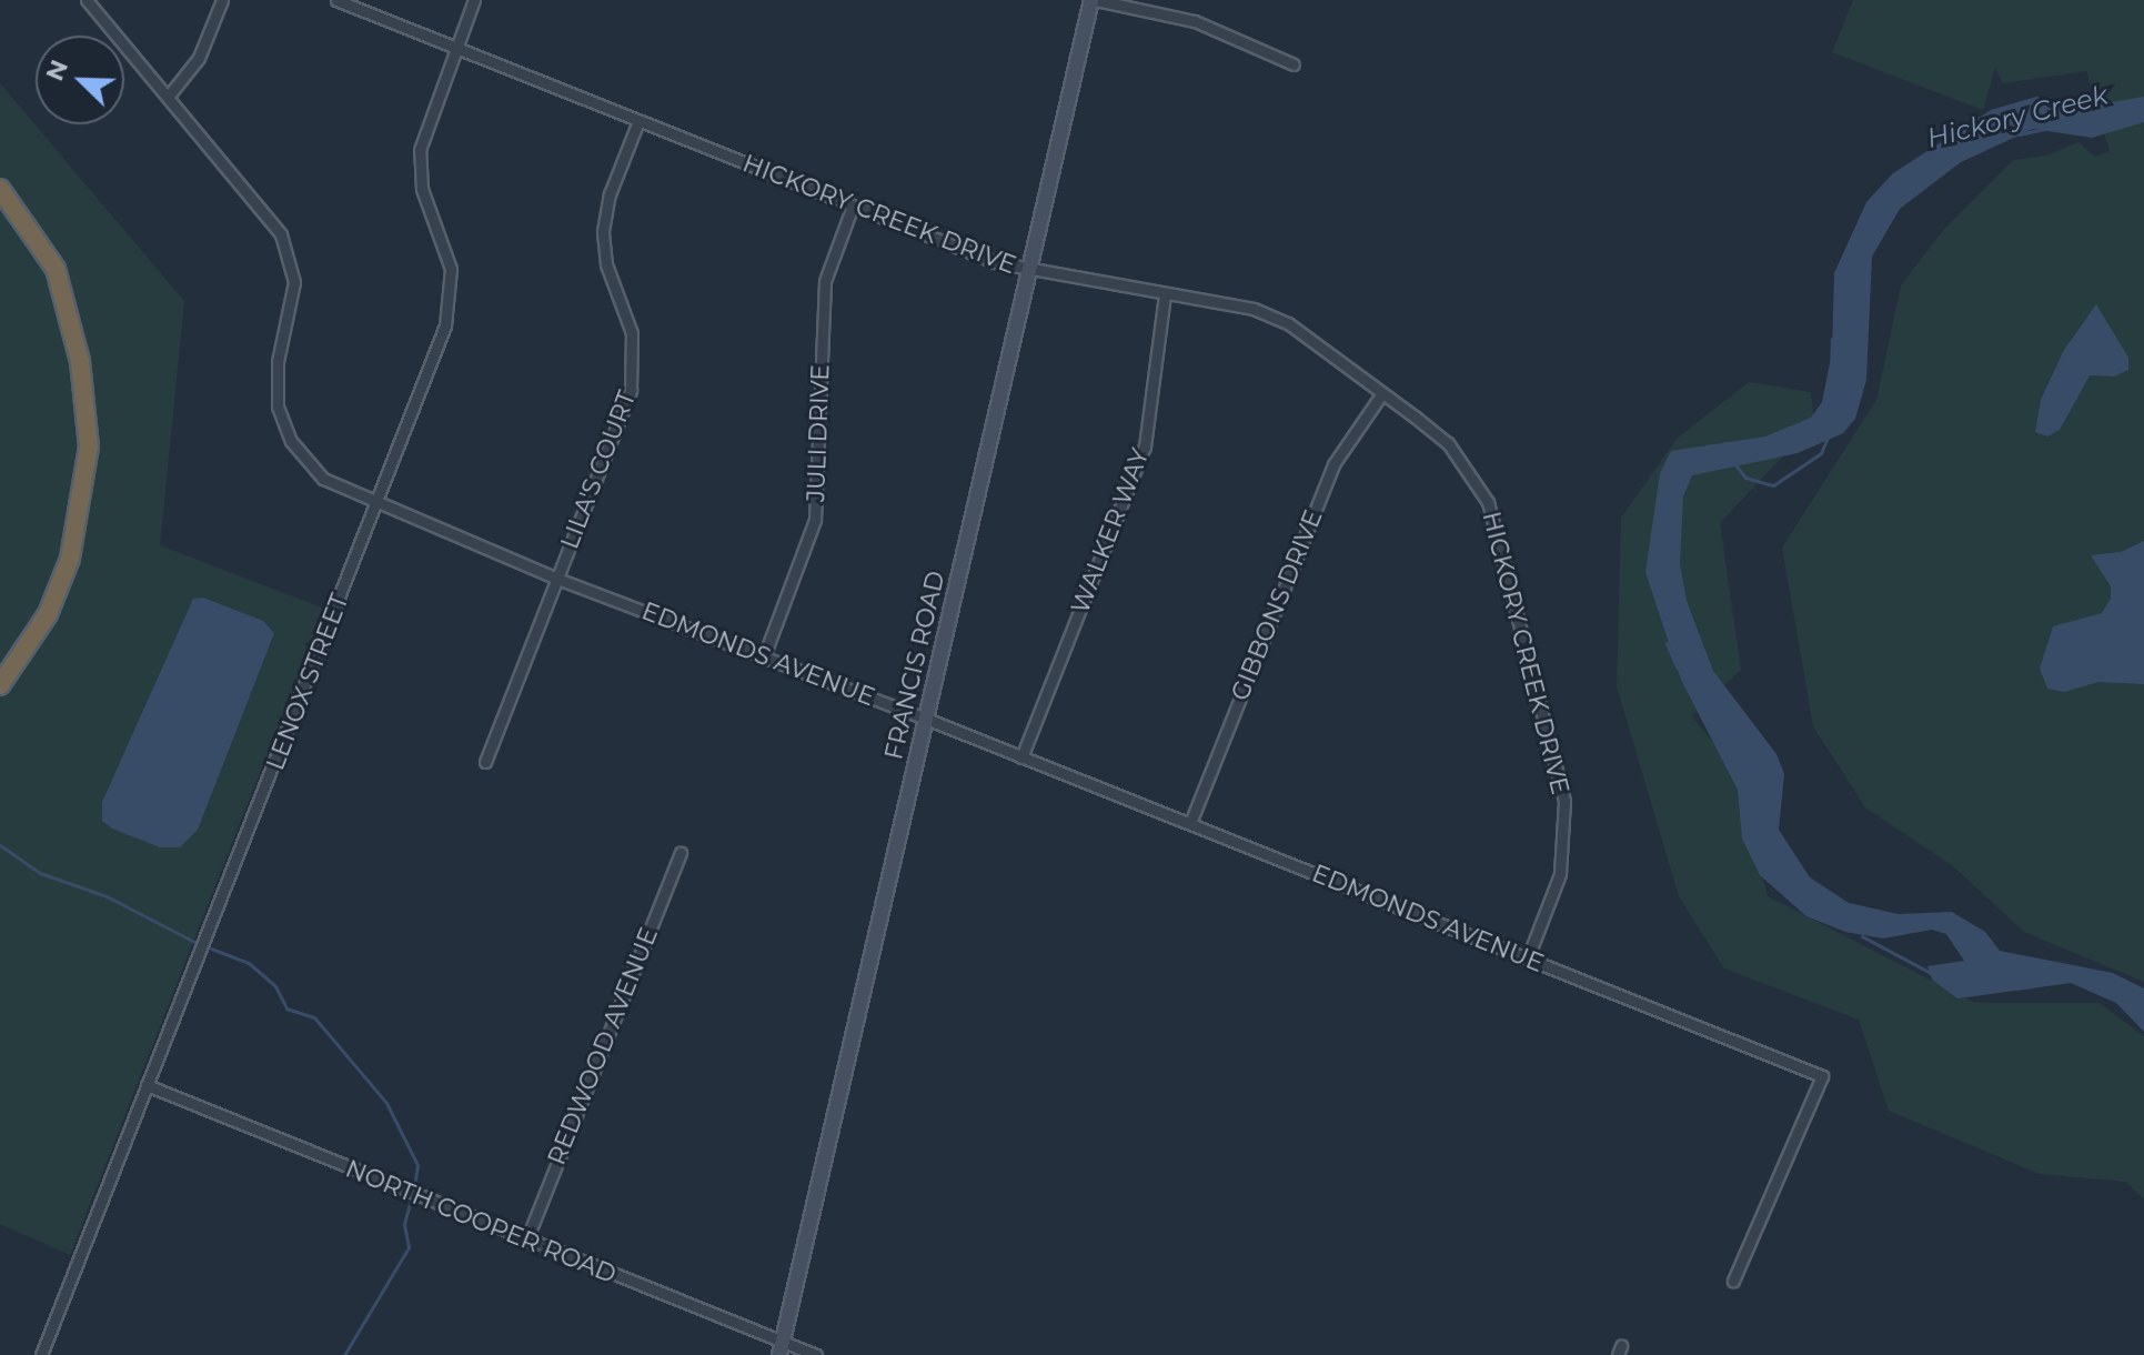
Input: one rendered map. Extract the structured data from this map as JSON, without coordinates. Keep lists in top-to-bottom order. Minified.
{"streets":{"street":["HICKORY CREEK DRIVE","JULI DRIVE","LILA'S COURT","WALKER WAY","GIBBONS DRIVE","EDMONDS AVENUE","FRANCIS ROAD","LENOX STREET","REDWOOD AVENUE","NORTH COOPER ROAD"]},"crossings":[["HICKORY CREEK DRIVE","JULI DRIVE"],["HICKORY CREEK DRIVE","LILA'S COURT"],["HICKORY CREEK DRIVE","WALKER WAY"],["HICKORY CREEK DRIVE","GIBBONS DRIVE"],["HICKORY CREEK DRIVE","EDMONDS AVENUE"],["HICKORY CREEK DRIVE","FRANCIS ROAD"],["HICKORY CREEK DRIVE","LENOX STREET"],["JULI DRIVE","EDMONDS AVENUE"],["LILA'S COURT","EDMONDS AVENUE"],["WALKER WAY","EDMONDS AVENUE"],["GIBBONS DRIVE","EDMONDS AVENUE"],["EDMONDS AVENUE","FRANCIS ROAD"],["EDMONDS AVENUE","LENOX STREET"],["FRANCIS ROAD","NORTH COOPER ROAD"],["LENOX STREET","NORTH COOPER ROAD"],["REDWOOD AVENUE","NORTH COOPER ROAD"]],"water":["Hickory Creek"],"north":"top left"}
